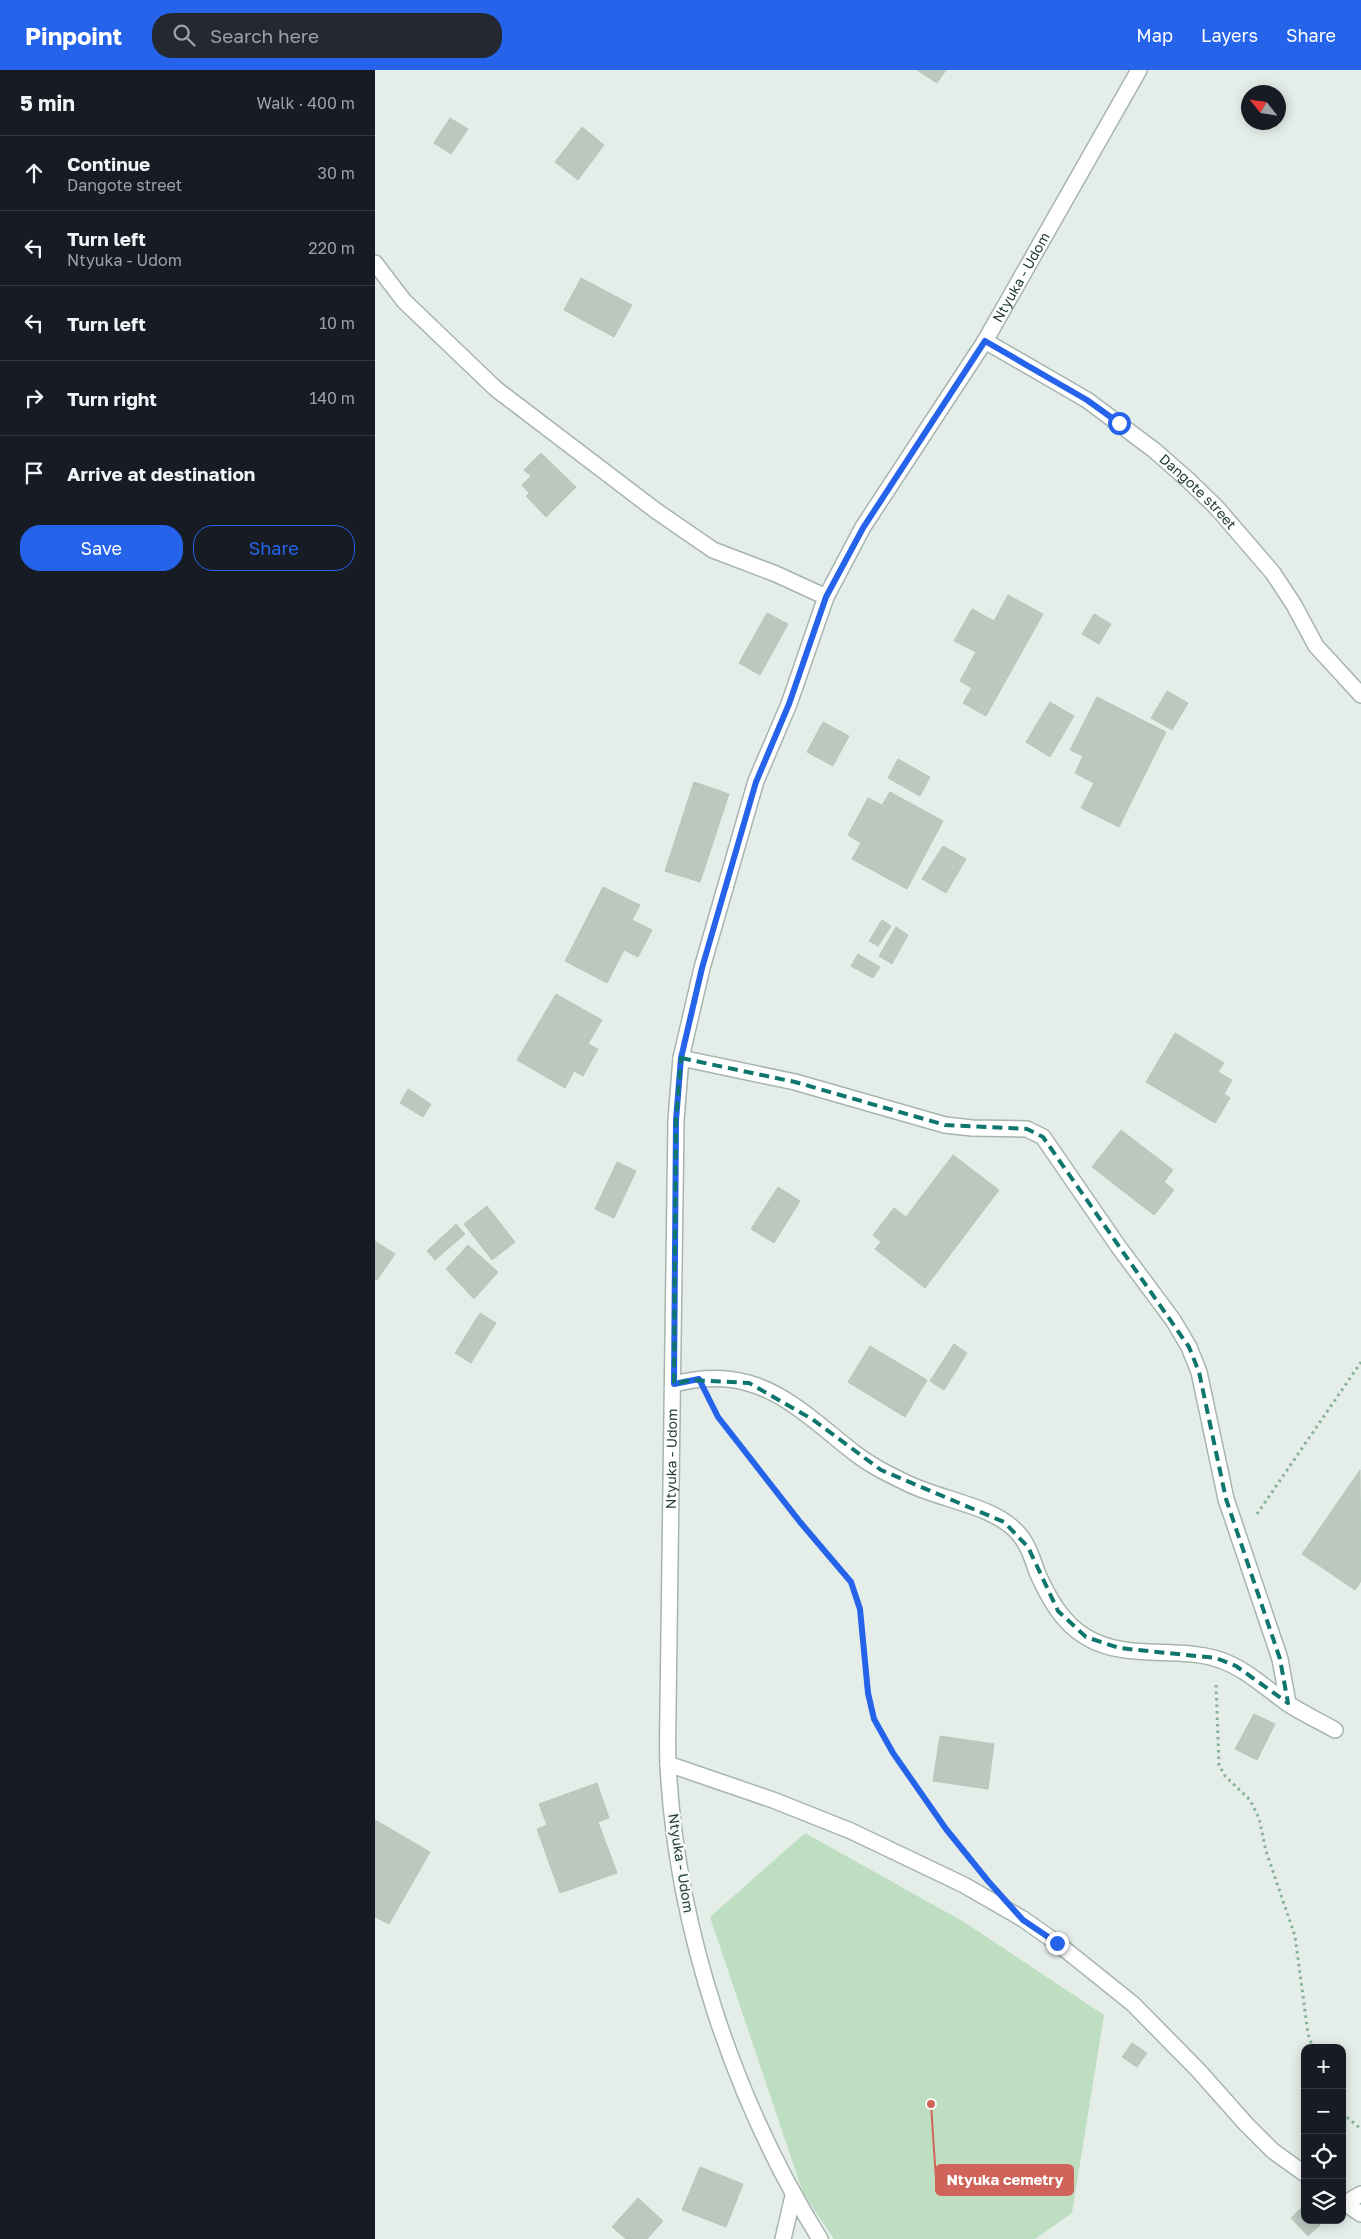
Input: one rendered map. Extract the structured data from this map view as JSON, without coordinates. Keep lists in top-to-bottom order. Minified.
{"streets":{"street":["Ntyuka - Udom","Dangote street"]},"crossings":[["Ntyuka - Udom","Dangote street"]],"places":["Ntyuka cemetry"],"north":"top left","page":{"header":"Pinpoint","search":"Search here","nav":["Map","Layers","Share"],"heading":["5 min","Walk · 400 m"],"list":[["Continue","Dangote street","30 m"],["Turn left","Ntyuka - Udom","220 m"],["Turn left","10 m"],["Turn right","140 m"],"Arrive at destination"],"buttons":["Save","Share"],"map_buttons":["+","−"]}}
